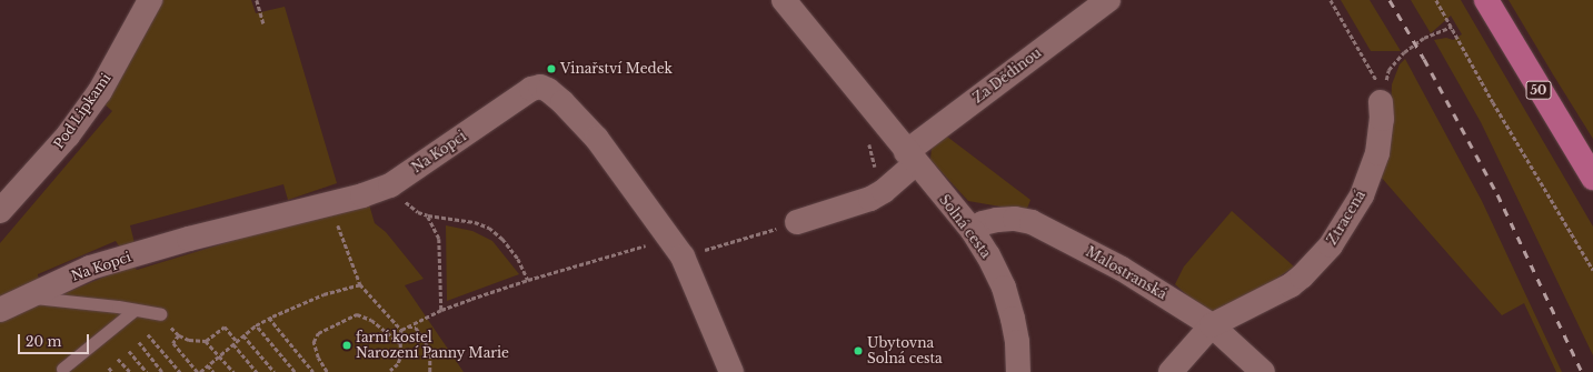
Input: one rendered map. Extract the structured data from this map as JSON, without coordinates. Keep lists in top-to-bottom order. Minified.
{"streets":{"main road":["50"],"street":["Za Dědinou","Pod Lipkami","Na Kopci","Ztracená","Solná cesta","Malostranská"]},"crossings":[["Za Dědinou","Solná cesta"],["Ztracená","Malostranská"],["Solná cesta","Malostranská"]],"places":["Vinařství Medek","farní kostel Narození Panny Marie","Ubytovna Solná cesta"],"scale_bar":"20 m"}
